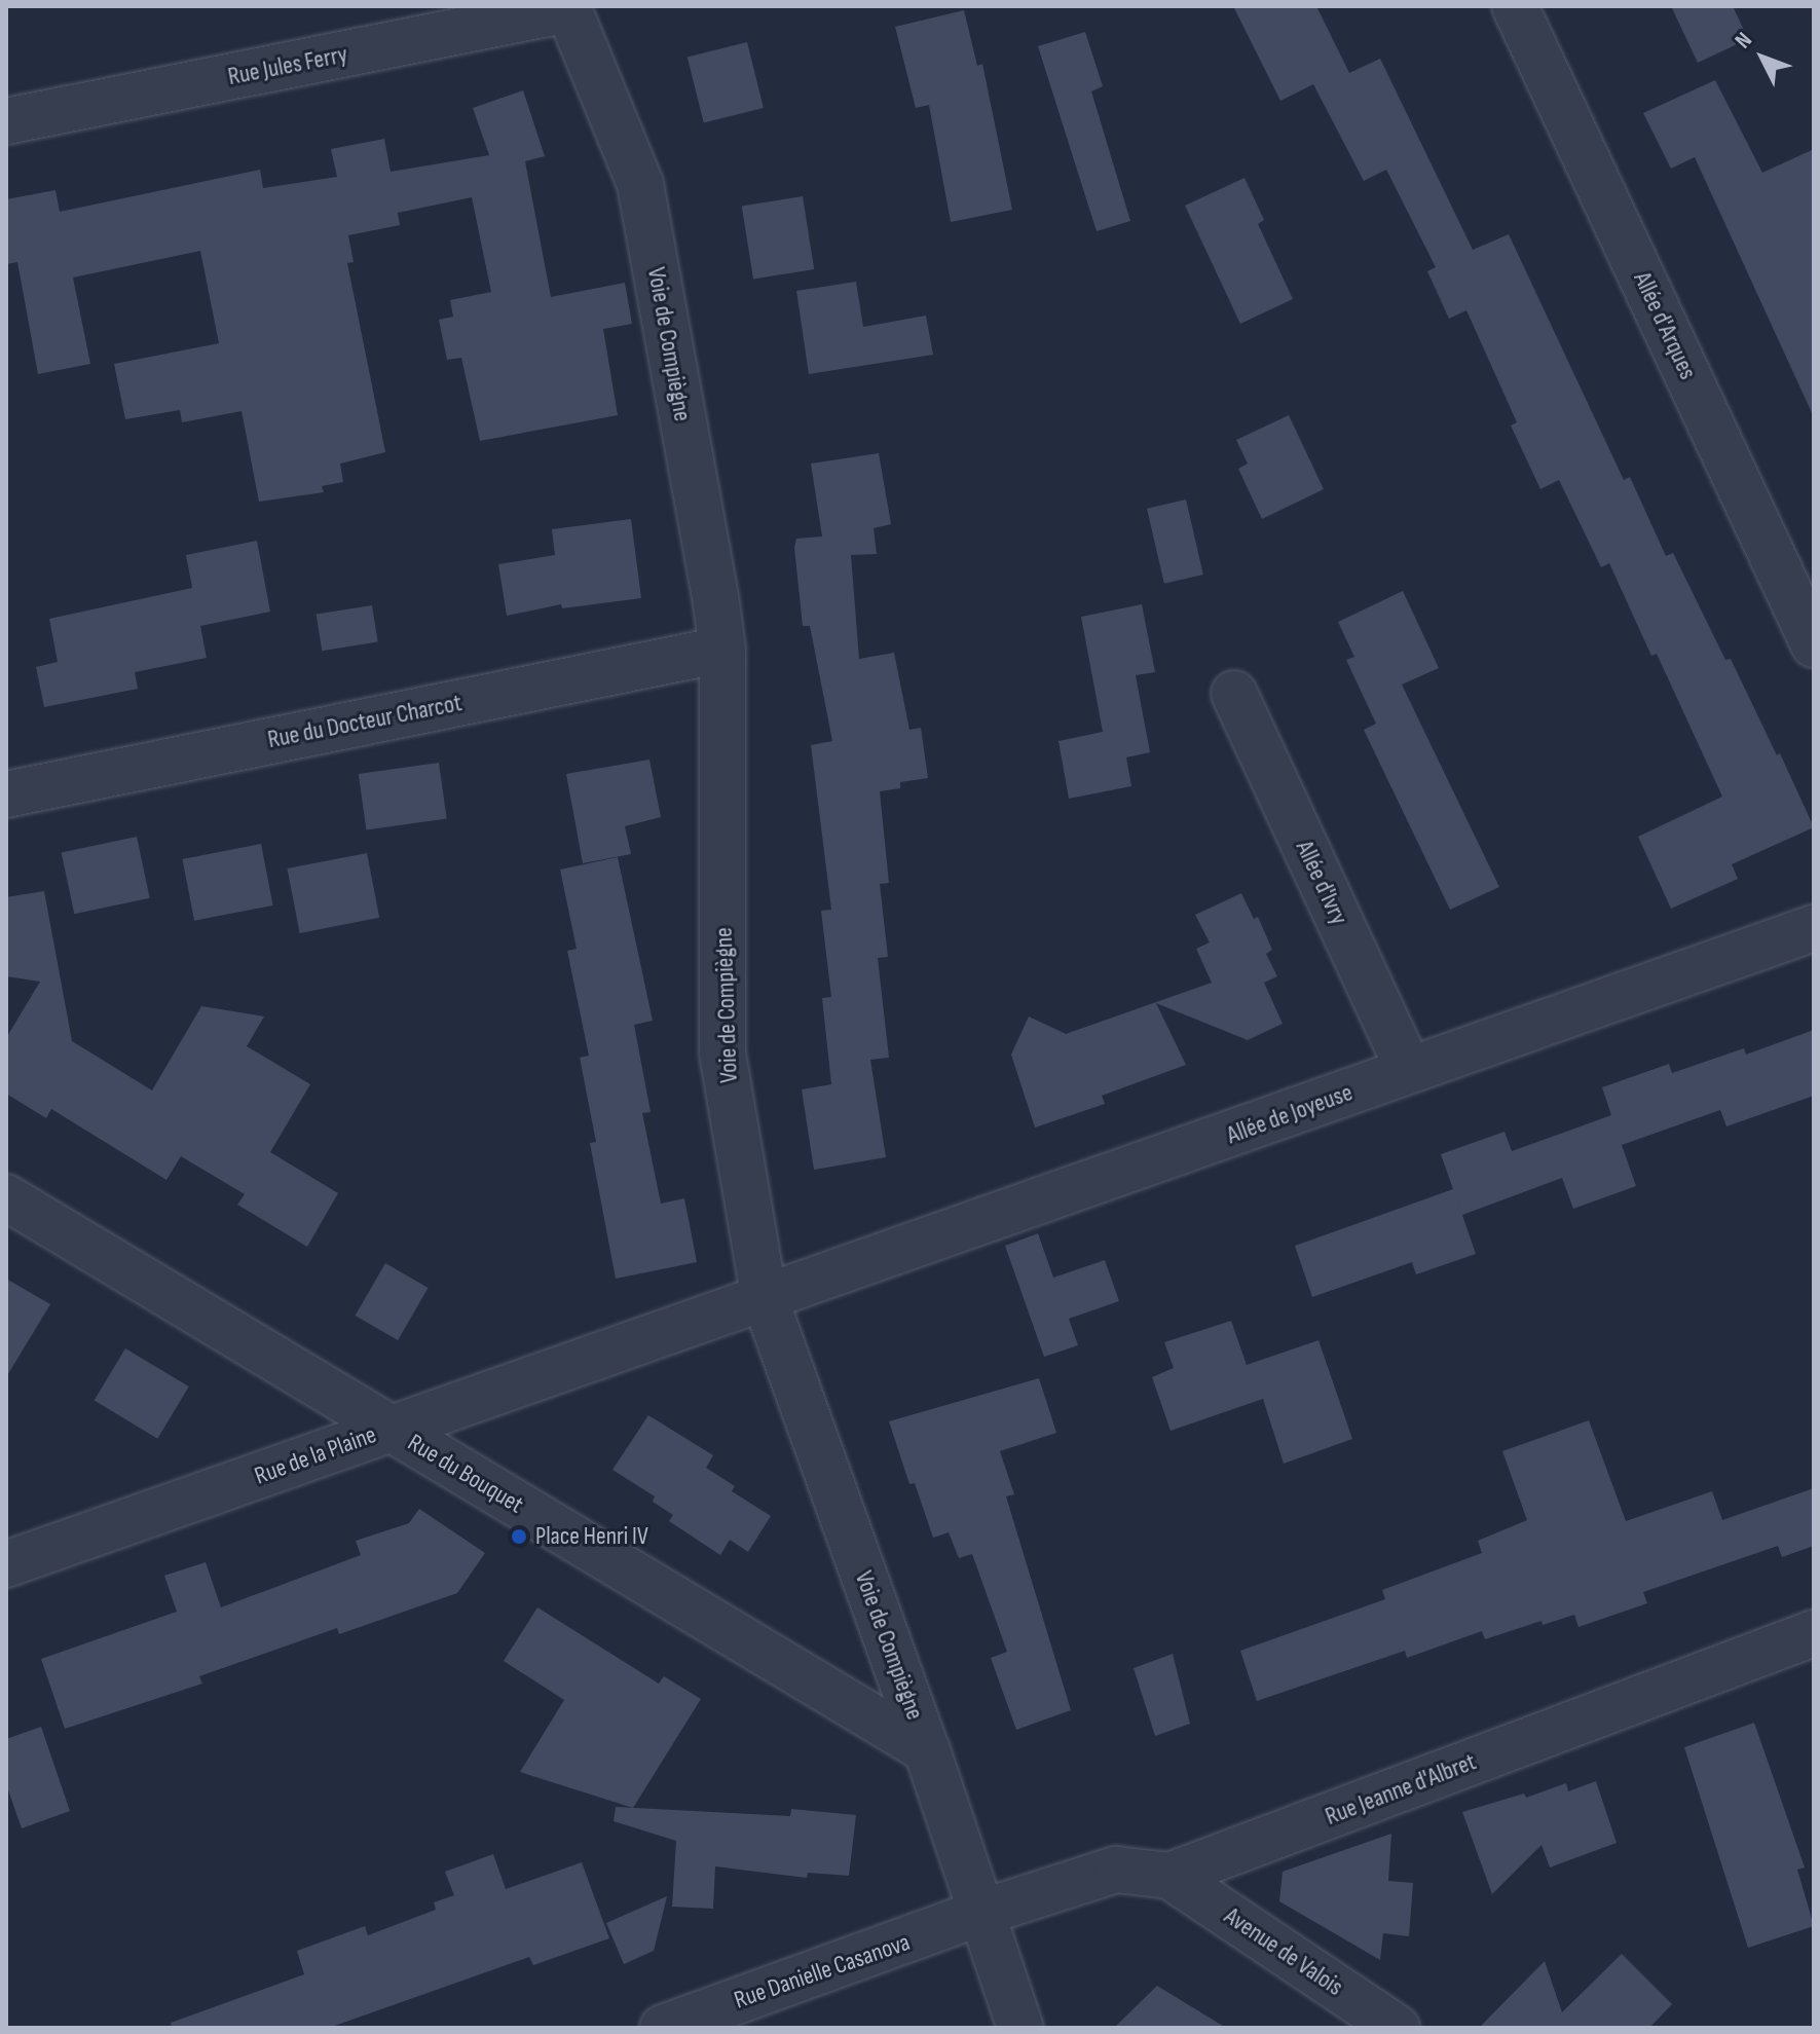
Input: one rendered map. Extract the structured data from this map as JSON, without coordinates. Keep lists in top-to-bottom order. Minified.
{"streets":{"street":["Rue Jules Ferry","Allée d'Arques","Voie de Compiègne","Rue du Docteur Charcot","Allée d'Ivry","Allée de Joyeuse","Rue de la Plaine","Rue du Bouquet","Rue Jeanne d'Albret","Avenue de Valois","Rue Danielle Casanova"]},"crossings":[["Rue Jules Ferry","Voie de Compiègne"],["Voie de Compiègne","Rue du Docteur Charcot"],["Voie de Compiègne","Allée de Joyeuse"],["Voie de Compiègne","Rue de la Plaine"],["Voie de Compiègne","Rue du Bouquet"],["Voie de Compiègne","Rue Jeanne d'Albret"],["Voie de Compiègne","Rue Danielle Casanova"],["Allée d'Ivry","Allée de Joyeuse"],["Allée de Joyeuse","Rue de la Plaine"],["Rue de la Plaine","Rue du Bouquet"],["Rue Jeanne d'Albret","Avenue de Valois"],["Rue Jeanne d'Albret","Rue Danielle Casanova"]],"places":["Place Henri IV"],"north":"top left"}
